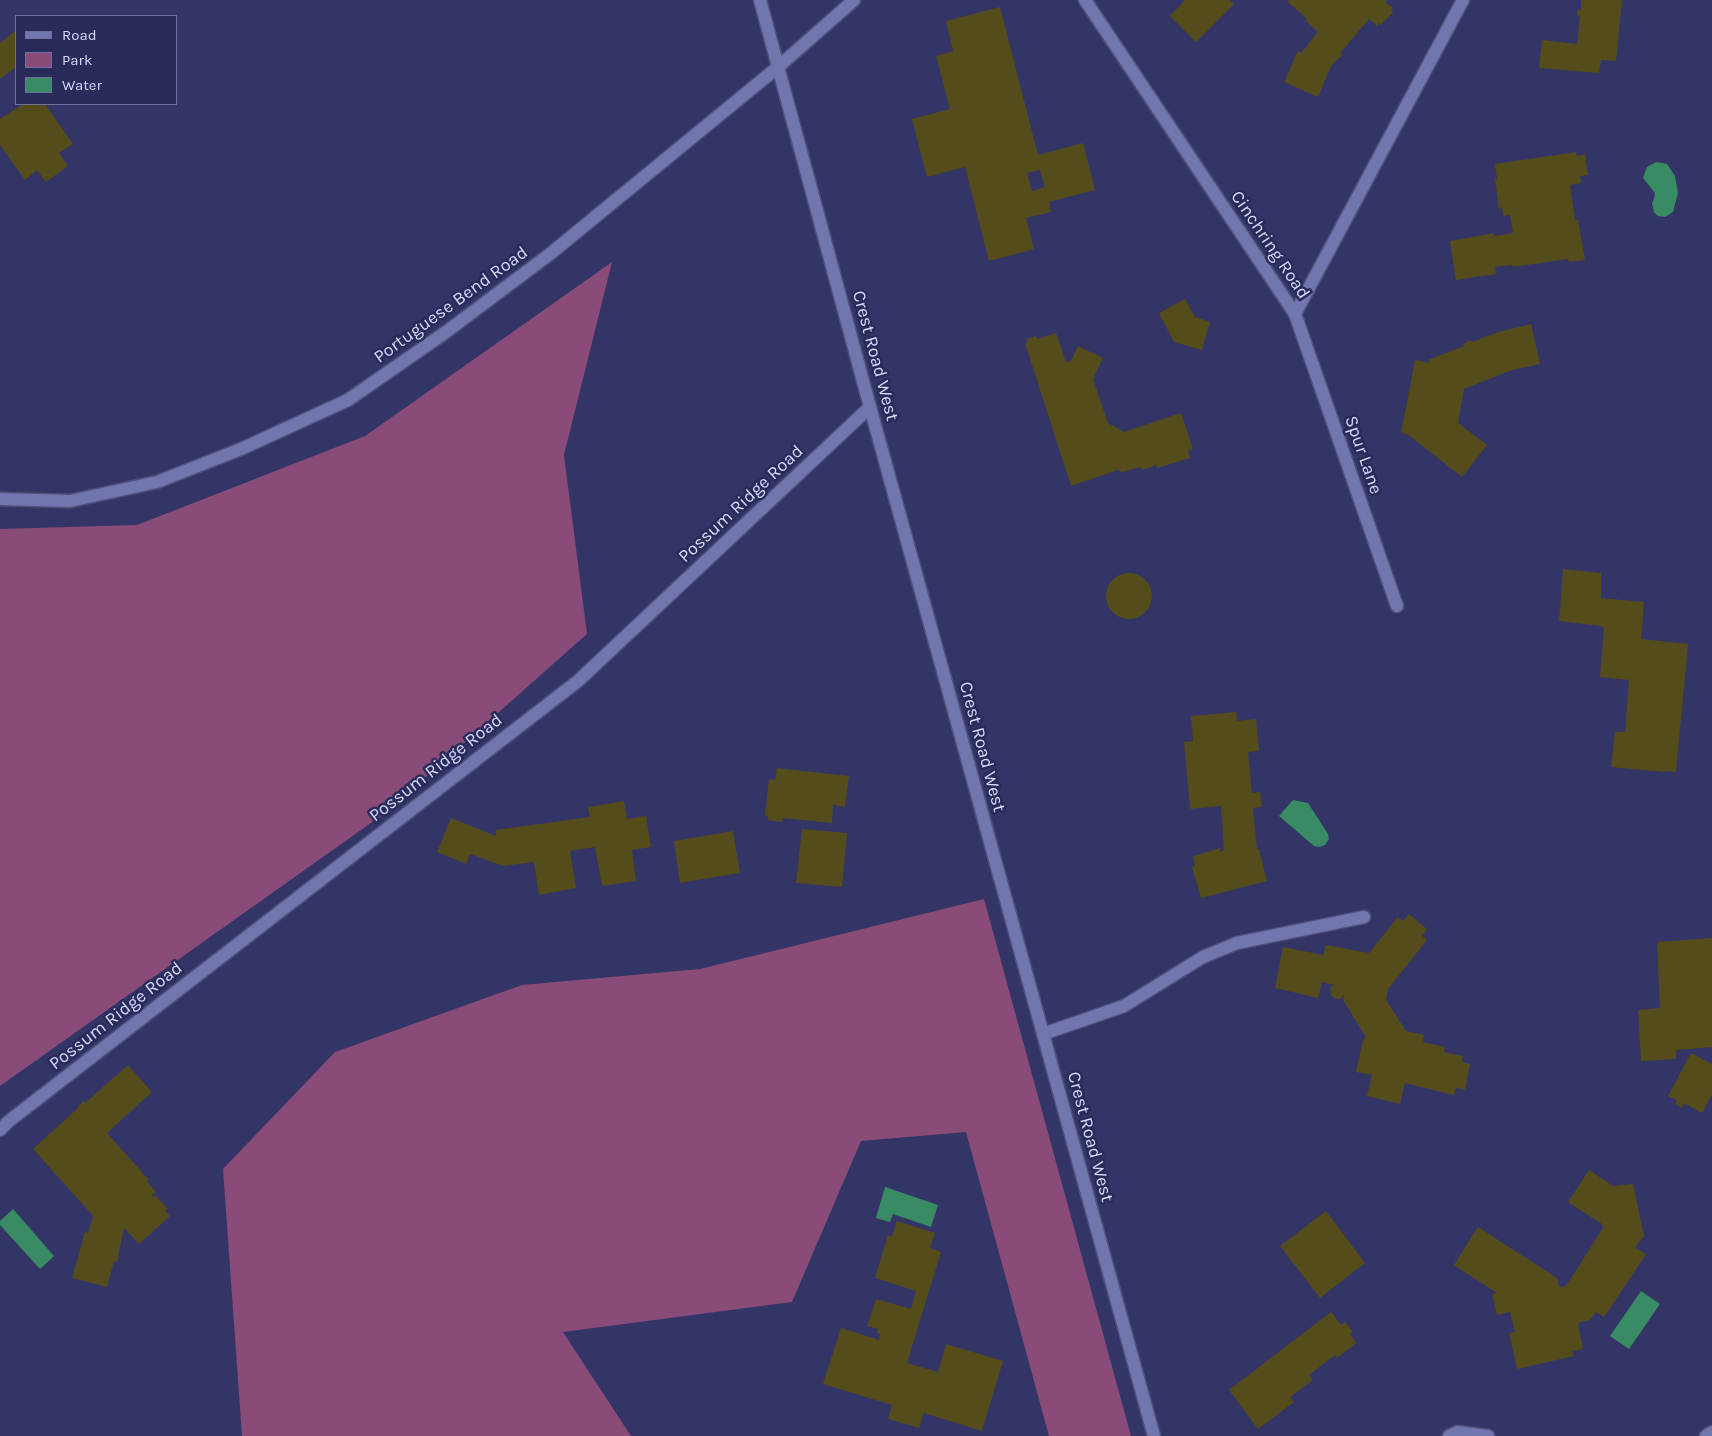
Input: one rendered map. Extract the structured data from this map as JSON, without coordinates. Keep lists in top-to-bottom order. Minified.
{"streets":{"street":["Cinchring Road","Portuguese Bend Road","Crest Road West","Spur Lane","Possum Ridge Road"]},"crossings":[["Cinchring Road","Spur Lane"],["Portuguese Bend Road","Crest Road West"],["Crest Road West","Possum Ridge Road"]],"legend":["Road","Park","Water"]}
